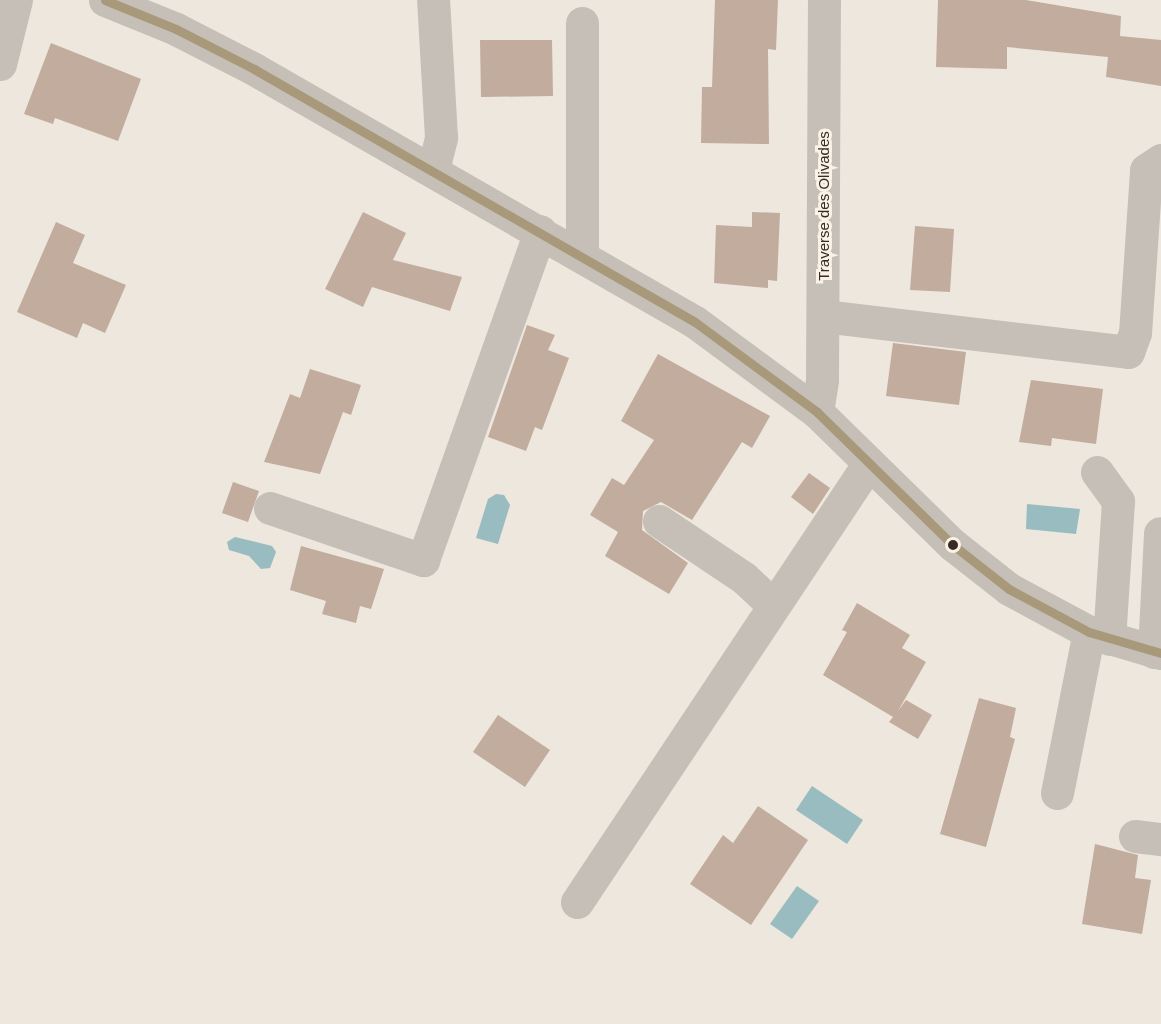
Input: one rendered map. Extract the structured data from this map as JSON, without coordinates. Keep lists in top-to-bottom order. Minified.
{"streets":{"street":["Traverse des Olivades"]}}
